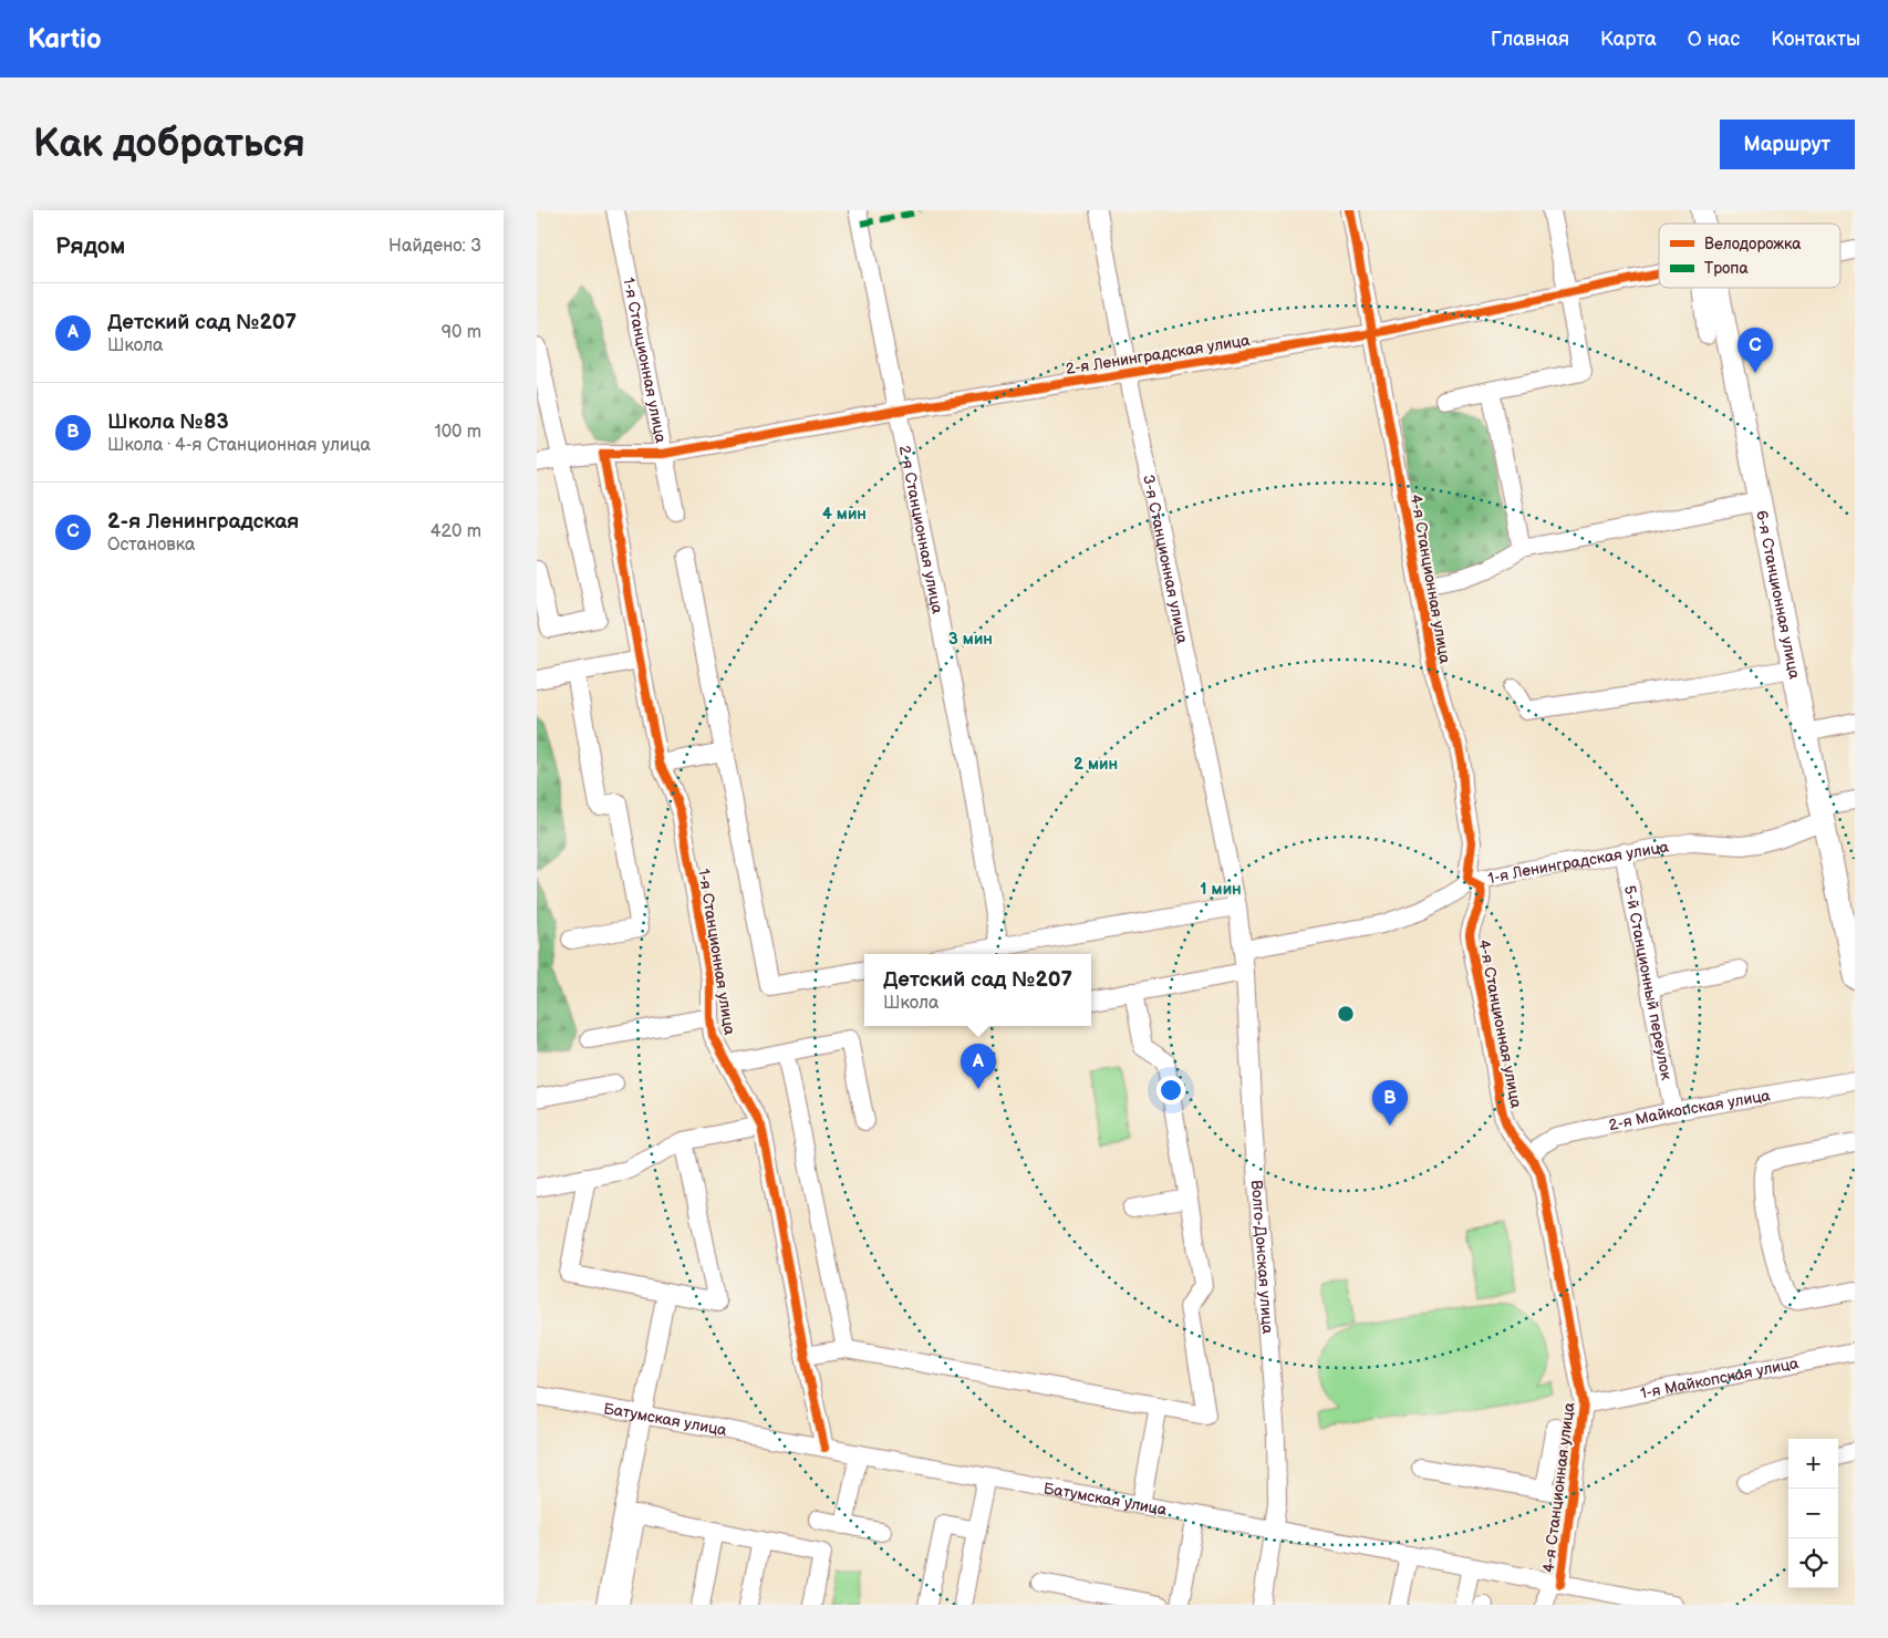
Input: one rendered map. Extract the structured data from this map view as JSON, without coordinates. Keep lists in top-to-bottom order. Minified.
{"streets":{"main road":["6-я Станционная улица"],"street":["2-я Ленинградская улица","1-я Станционная улица","2-я Станционная улица","3-я Станционная улица","4-я Станционная улица","1-я Ленинградская улица","5-й Станционный переулок","2-я Майкопская улица","Волго-Донская улица","1-я Майкопская улица","Батумская улица"]},"crossings":[["2-я Ленинградская улица","1-я Станционная улица"],["2-я Ленинградская улица","2-я Станционная улица"],["2-я Ленинградская улица","3-я Станционная улица"],["2-я Ленинградская улица","4-я Станционная улица"],["1-я Станционная улица","Батумская улица"],["3-я Станционная улица","Волго-Донская улица"],["4-я Станционная улица","1-я Ленинградская улица"],["4-я Станционная улица","2-я Майкопская улица"],["4-я Станционная улица","1-я Майкопская улица"],["4-я Станционная улица","Батумская улица"],["6-я Станционная улица","1-я Ленинградская улица"],["1-я Ленинградская улица","5-й Станционный переулок"],["1-я Ленинградская улица","Волго-Донская улица"],["5-й Станционный переулок","2-я Майкопская улица"],["Волго-Донская улица","Батумская улица"]],"legend":["Велодорожка","Тропа"],"page":{"header":"Kartio","nav":["Главная","Карта","О нас","Контакты"],"buttons":"Маршрут","title":"Как добраться","heading":["Рядом","Найдено: 3"],"list":[{"mark":"A","name":"Детский сад №207","note":"Школа","value":"90 m"},{"mark":"B","name":"Школа №83","note":"Школа · 4-я Станционная улица","value":"100 m"},{"mark":"C","name":"2-я Ленинградская","note":"Остановка","value":"420 m"}],"pins":["C","A","B"],"popup":["Детский сад №207","Школа"],"map_buttons":["+","−"]},"rings":["4 мин","3 мин","2 мин","1 мин"]}
